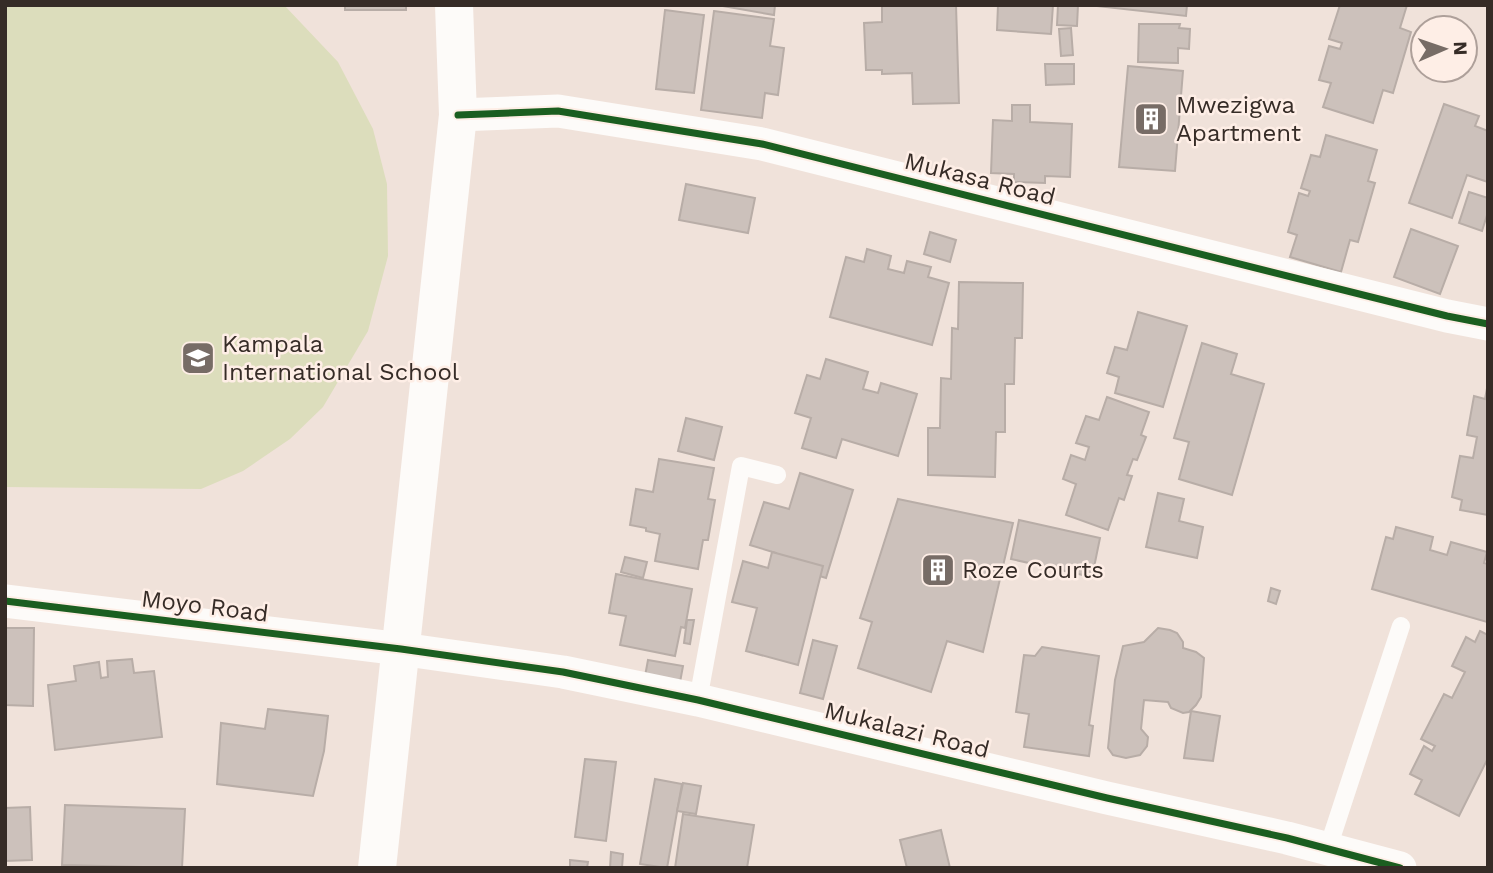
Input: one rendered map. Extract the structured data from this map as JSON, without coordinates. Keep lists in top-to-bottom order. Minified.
{"streets":{"street":["Mukasa Road","Moyo Road","Mukalazi Road"]},"crossings":[["Moyo Road","Mukalazi Road"]],"places":{"building":["Mwezigwa Apartment","Roze Courts"],"school or university":["Kampala International School"]},"north":"right"}
